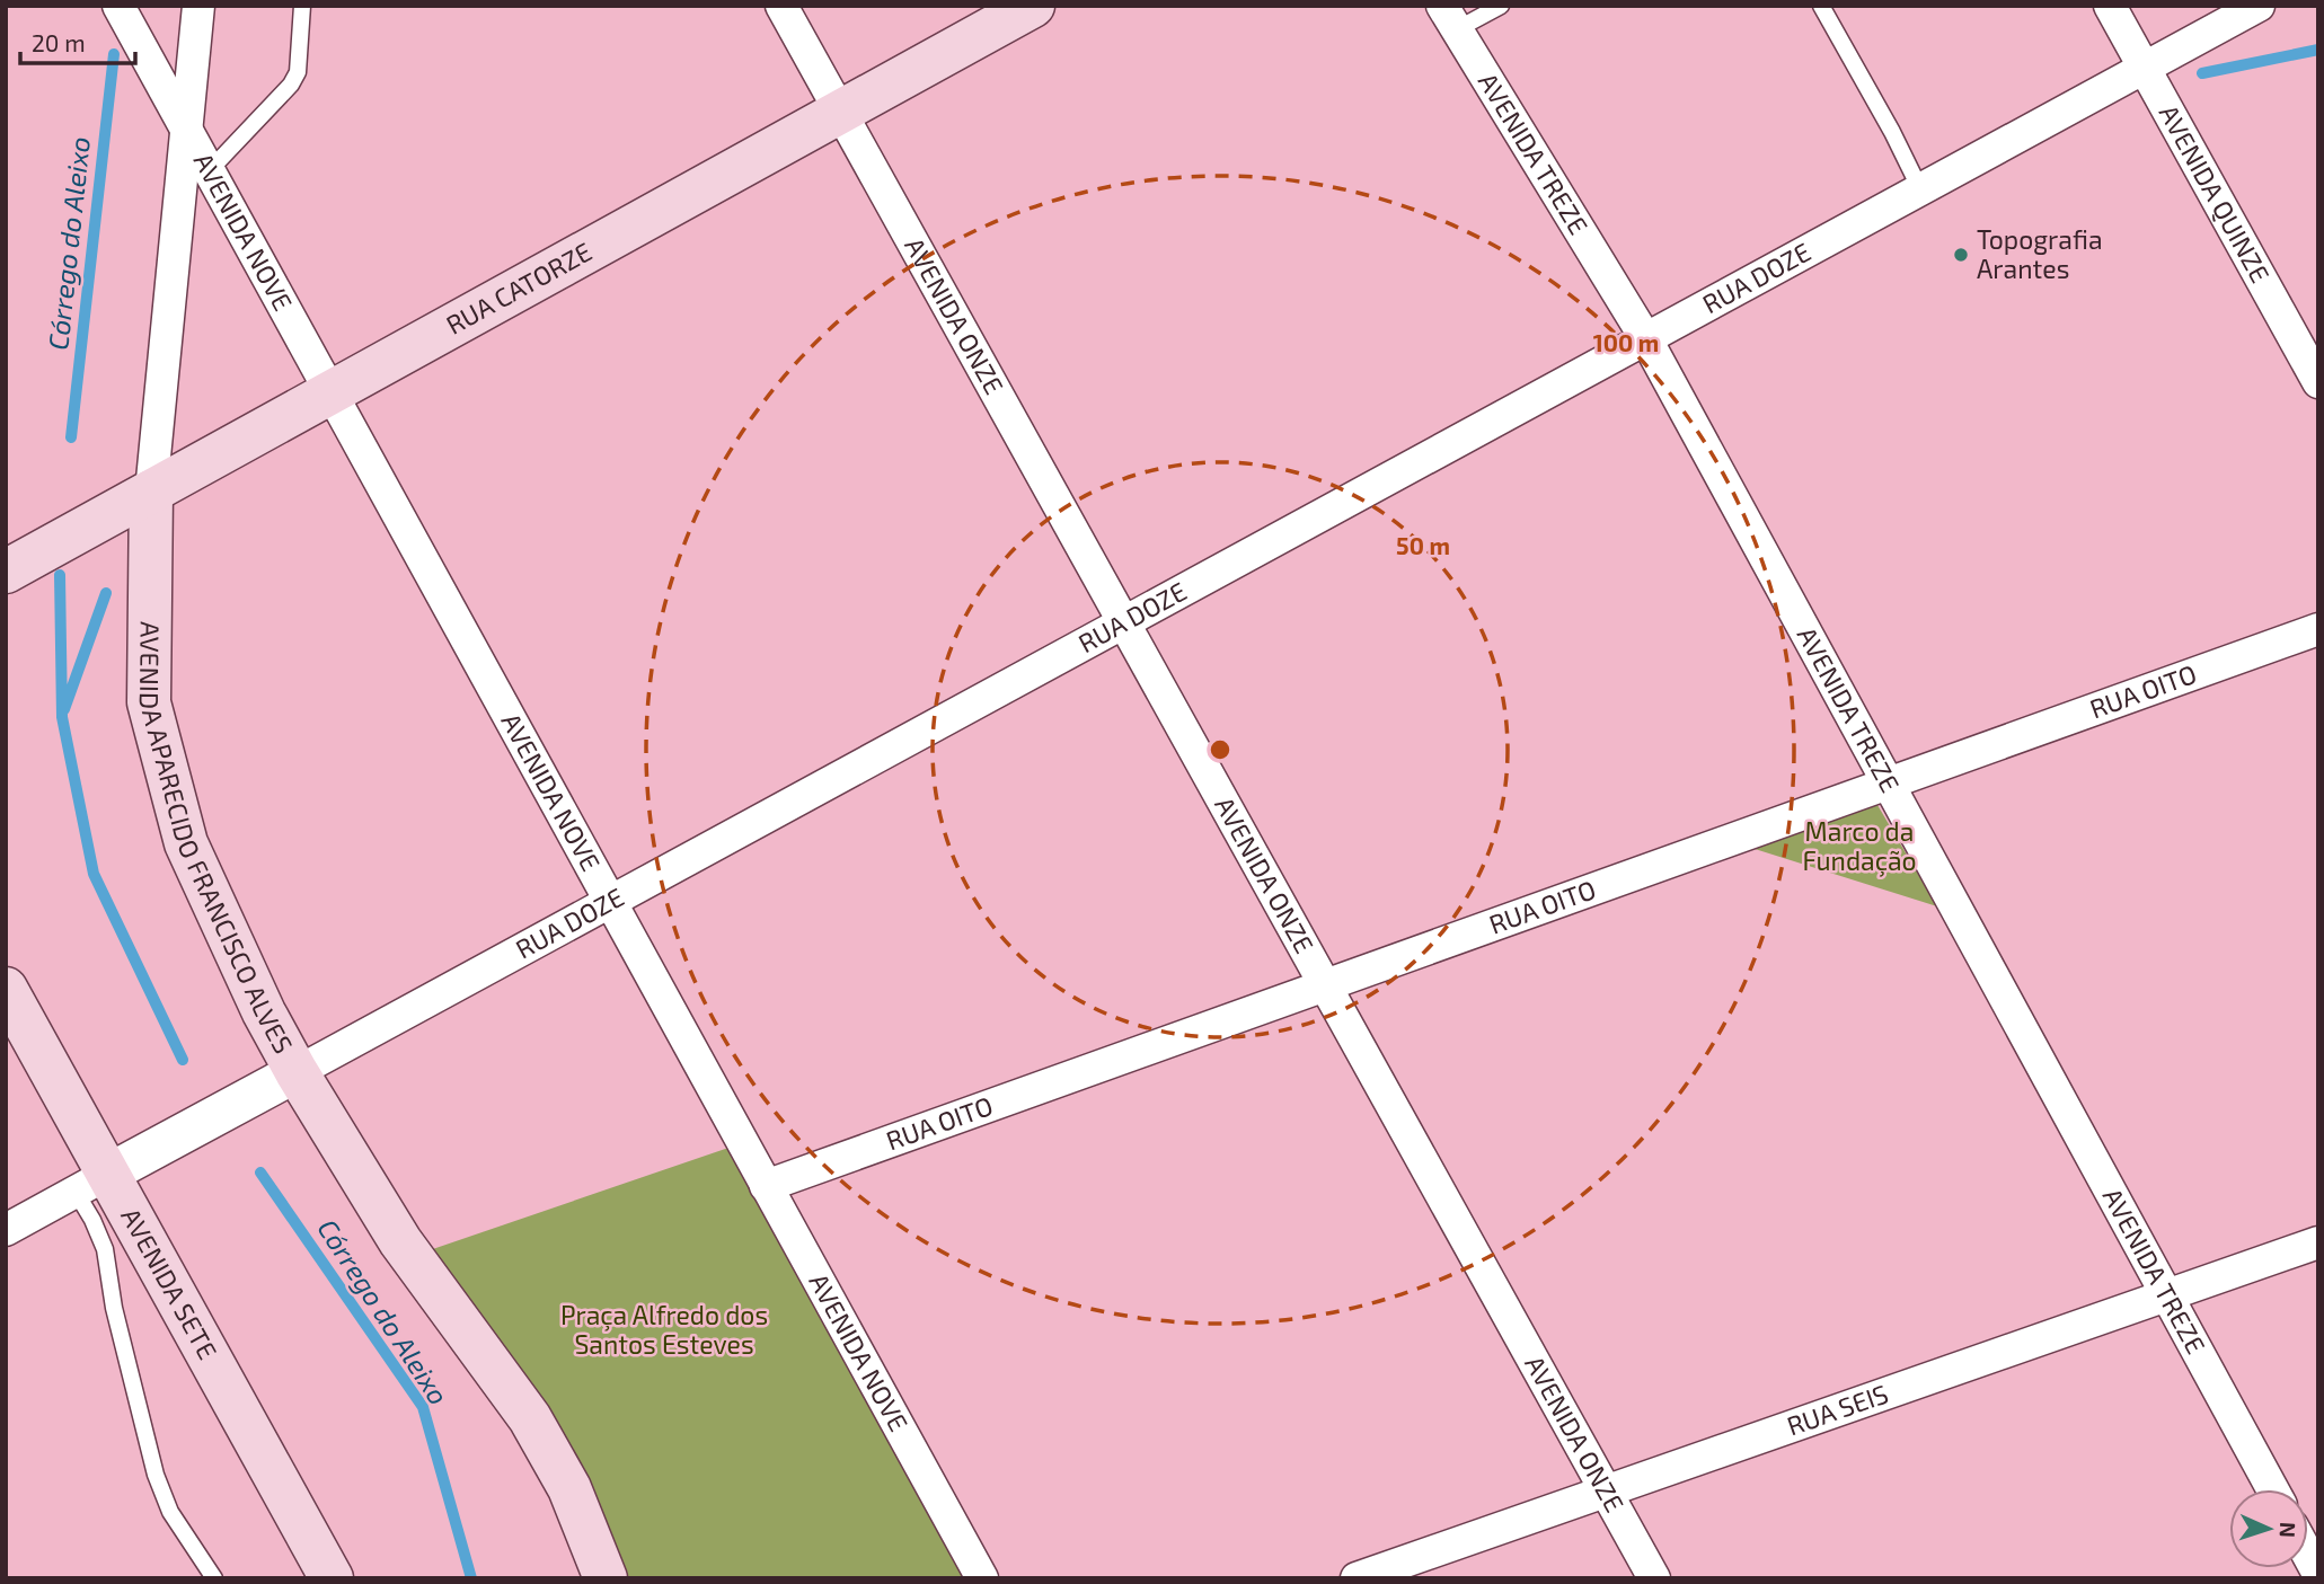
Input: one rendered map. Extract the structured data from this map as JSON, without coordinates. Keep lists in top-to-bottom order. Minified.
{"streets":{"main road":["RUA CATORZE","AVENIDA APARECIDO FRANCISCO ALVES","AVENIDA SETE"],"street":["AVENIDA TREZE","AVENIDA QUINZE","AVENIDA NOVE","RUA DOZE","AVENIDA ONZE","RUA OITO","RUA SEIS"]},"crossings":[["AVENIDA TREZE","RUA DOZE"],["AVENIDA TREZE","RUA OITO"],["AVENIDA TREZE","RUA SEIS"],["AVENIDA QUINZE","RUA DOZE"],["AVENIDA NOVE","RUA DOZE"],["AVENIDA NOVE","RUA CATORZE"],["AVENIDA NOVE","RUA OITO"],["AVENIDA NOVE","AVENIDA APARECIDO FRANCISCO ALVES"],["RUA DOZE","AVENIDA ONZE"],["RUA DOZE","AVENIDA APARECIDO FRANCISCO ALVES"],["RUA DOZE","AVENIDA SETE"],["RUA CATORZE","AVENIDA ONZE"],["RUA CATORZE","AVENIDA APARECIDO FRANCISCO ALVES"],["AVENIDA ONZE","RUA OITO"],["AVENIDA ONZE","RUA SEIS"]],"water":["Córrego do Aleixo"],"parks":["Marco da Fundação","Praça Alfredo dos Santos Esteves"],"places":["Topografia Arantes"],"scale_bar":"20 m","north":"right","rings":["100 m","50 m"]}
